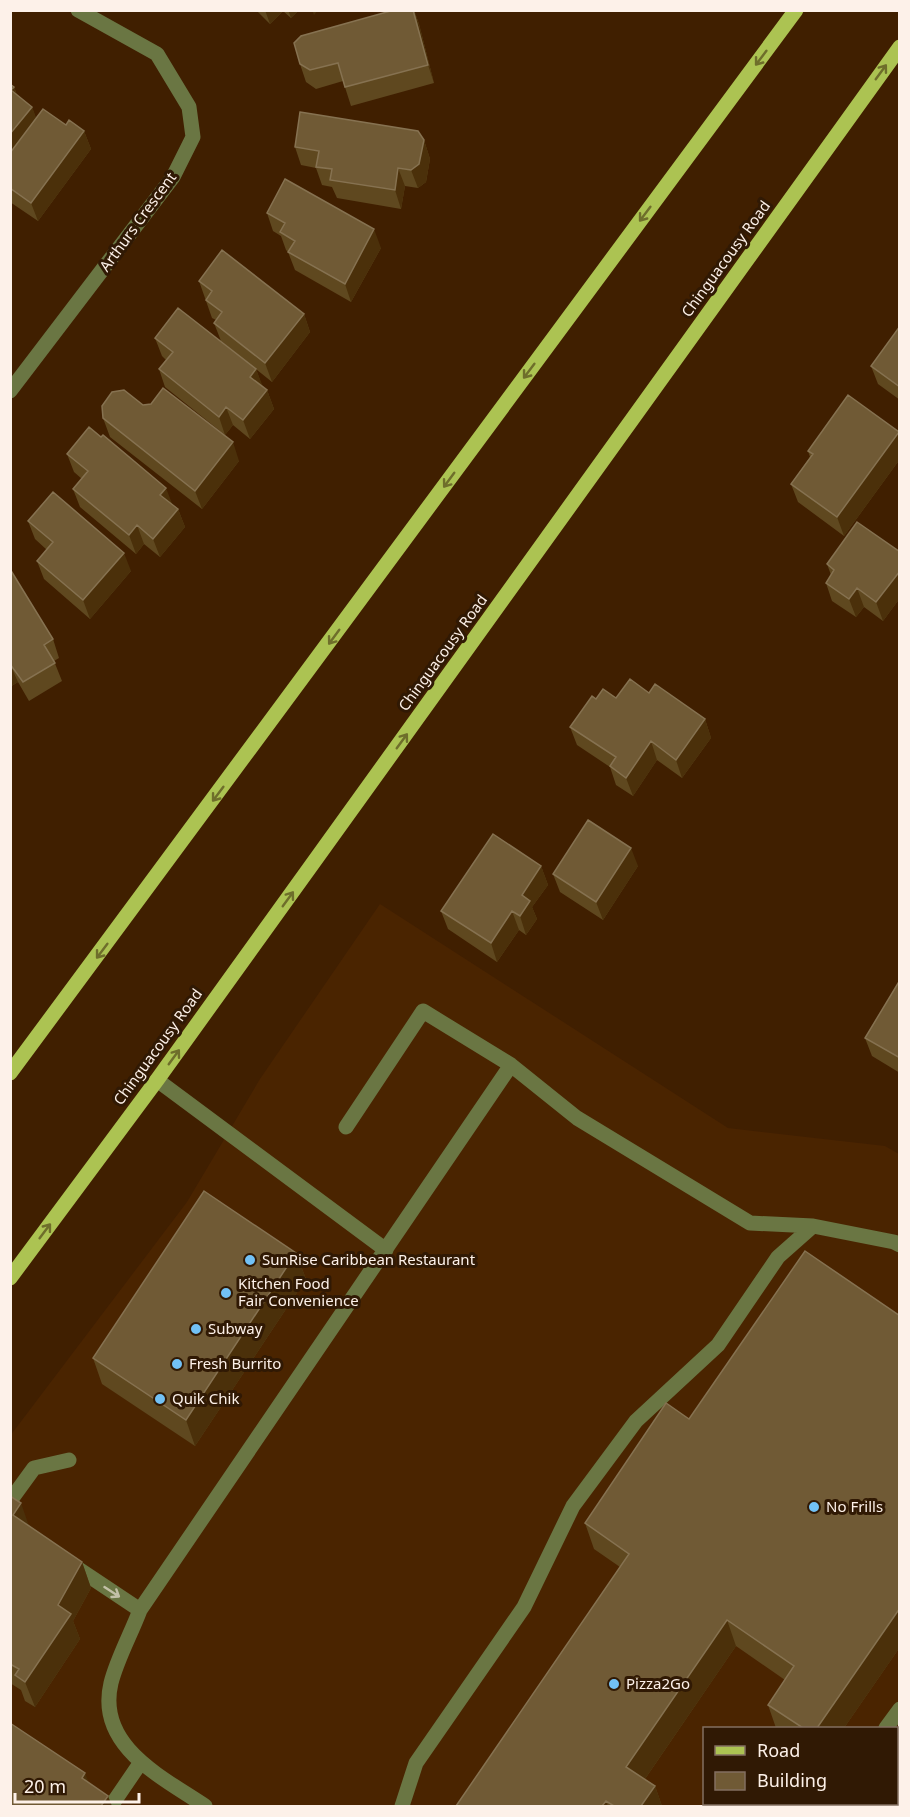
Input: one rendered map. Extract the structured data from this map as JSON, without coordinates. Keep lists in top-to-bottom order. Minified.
{"streets":{"main road":["Chinguacousy Road"],"street":["Arthurs Crescent"]},"places":["SunRise Caribbean Restaurant","Kitchen Food Fair Convenience","Subway","Fresh Burrito","Quik Chik","No Frills","Pizza2Go"],"legend":["Road","Building"],"scale_bar":"20 m"}
